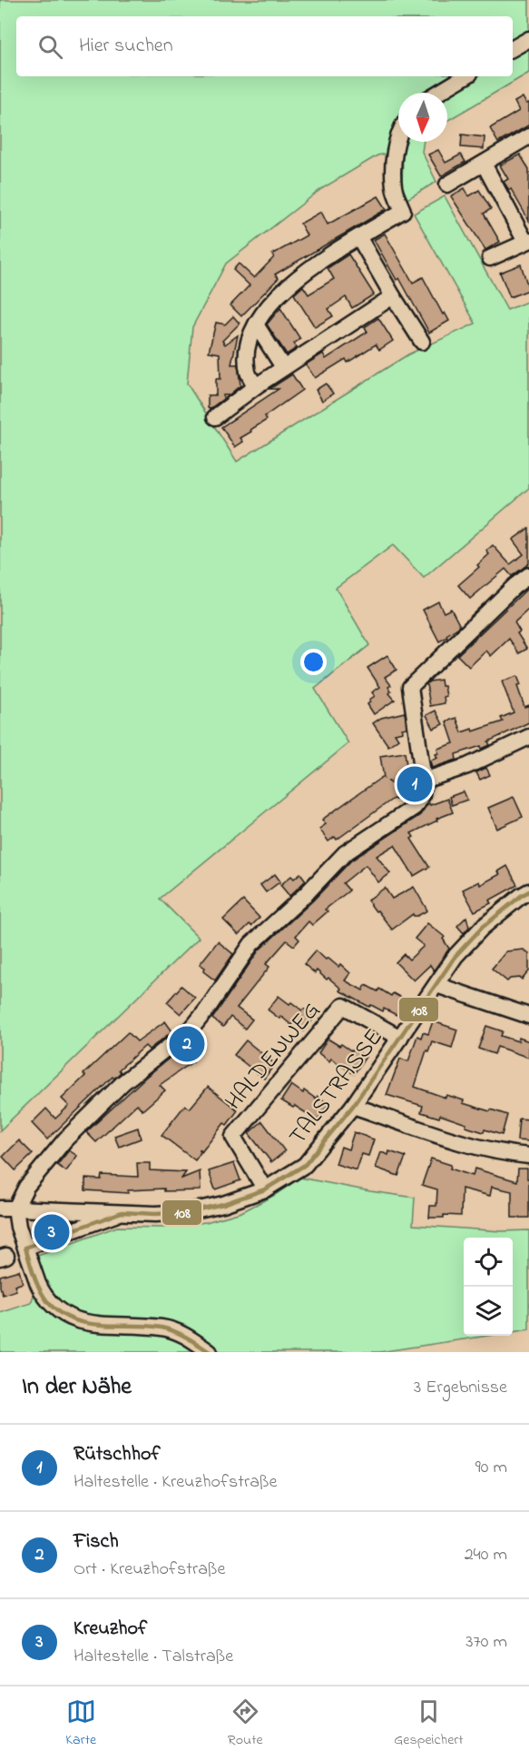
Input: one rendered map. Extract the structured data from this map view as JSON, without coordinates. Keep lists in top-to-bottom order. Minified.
{"streets":{"street":["HALDENWEG","TALSTRASSE"]},"crossings":[["HALDENWEG","TALSTRASSE"]],"lines":["transit line 108"],"north":"bottom","page":{"search":"Hier suchen","pins":["1","2","3"],"heading":["In der Nähe","3 Ergebnisse"],"list":[{"mark":"1","name":"Rütschhof","note":"Haltestelle · Kreuzhofstraße","value":"90 m"},{"mark":"2","name":"Fisch","note":"Ort · Kreuzhofstraße","value":"240 m"},{"mark":"3","name":"Kreuzhof","note":"Haltestelle · Talstraße","value":"370 m"}],"nav":["Karte","Route","Gespeichert"]}}
